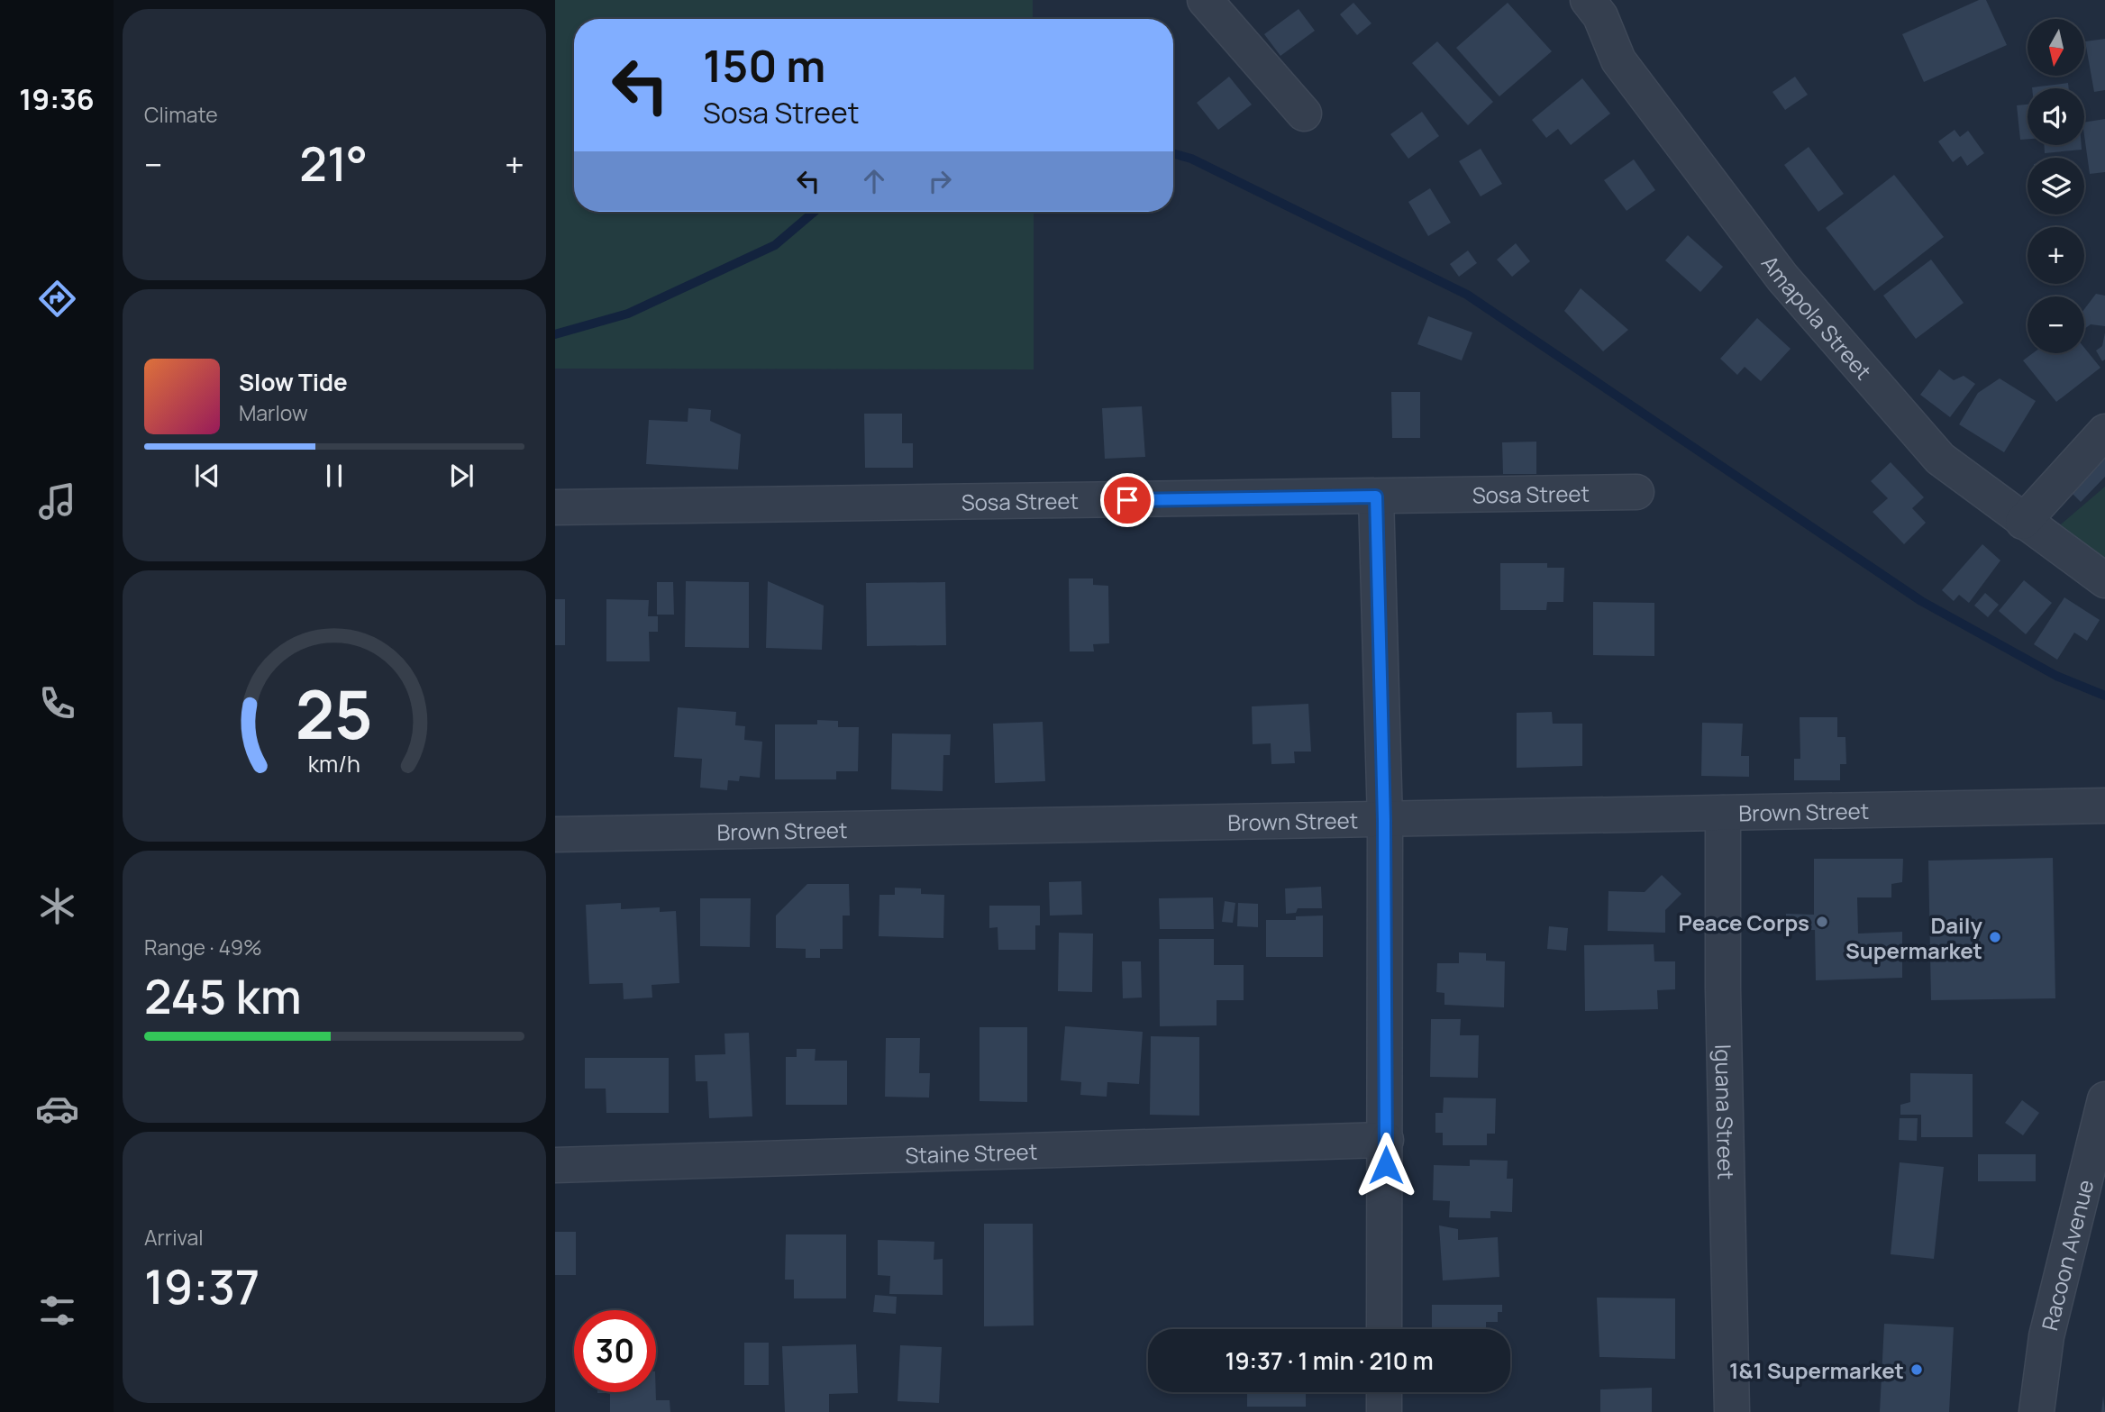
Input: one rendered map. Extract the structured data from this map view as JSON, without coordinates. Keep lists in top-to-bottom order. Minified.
{"streets":{"street":["Amapola Street","Sosa Street","Brown Street","Iguana Street","Staine Street","Racoon Avenue"]},"crossings":[["Brown Street","Iguana Street"]],"places":["Peace Corps","Daily Supermarket","1&1 Supermarket"],"north":"bottom","page":{"tabs":"19:36","tile":["Climate",["Range · 49%","245 km"],["Arrival","19:37"]],"map_buttons":["+","−"],"turn":["150 m","Sosa Street"],"heat":["−","21°","+"],"song":["Slow Tide","Marlow"],"limit":"30","trip":"19:37 · 1 min · 210 m","gauge":["25","km/h"]}}
